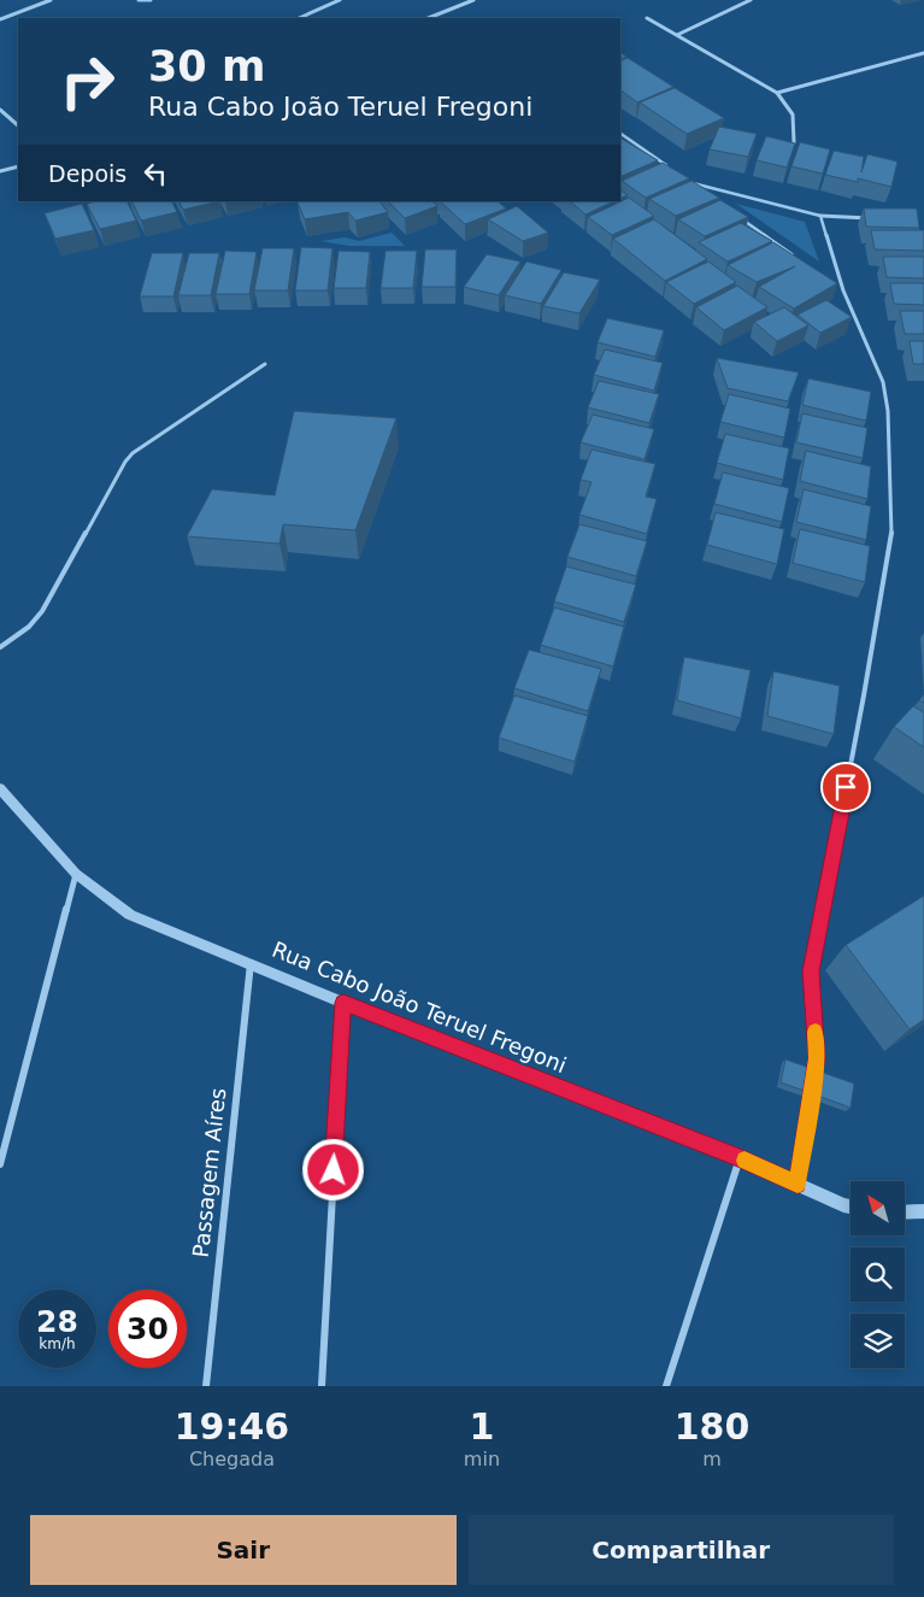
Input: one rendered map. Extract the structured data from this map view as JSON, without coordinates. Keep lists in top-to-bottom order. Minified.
{"streets":{"street":["Rua Cabo João Teruel Fregoni","Passagem Aíres"]},"crossings":[["Rua Cabo João Teruel Fregoni","Passagem Aíres"]],"north":"top left","page":{"turn":["30 m","Rua Cabo João Teruel Fregoni"],"then":"Depois","speed":"28 km/h","limit":"30","eta":["19:46","Chegada","1","min","180","m"],"buttons":["Sair","Compartilhar"]}}
